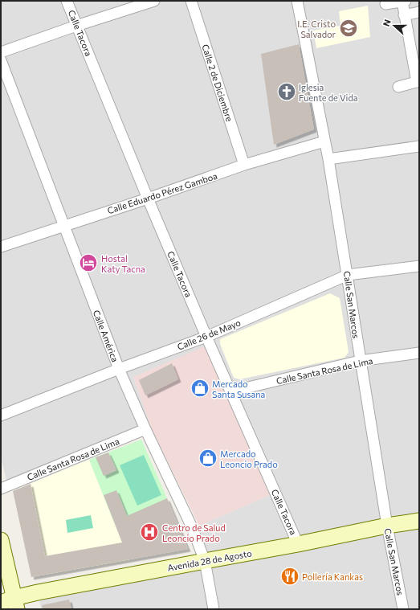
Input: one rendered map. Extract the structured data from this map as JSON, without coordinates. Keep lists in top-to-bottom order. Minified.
{"streets":{"street":["Calle Tacora","Calle 2 de Diciembre","Calle Eduardo Pérez Gamboa","Calle San Marcos","Calle 26 de Mayo","Calle América","Calle Santa Rosa de Lima","Avenida 28 de Agosto"]},"crossings":[["Calle Tacora","Calle Eduardo Pérez Gamboa"],["Calle Tacora","Calle 26 de Mayo"],["Calle Tacora","Calle Santa Rosa de Lima"],["Calle Tacora","Avenida 28 de Agosto"],["Calle 2 de Diciembre","Calle Eduardo Pérez Gamboa"],["Calle Eduardo Pérez Gamboa","Calle San Marcos"],["Calle Eduardo Pérez Gamboa","Calle América"],["Calle San Marcos","Calle 26 de Mayo"],["Calle San Marcos","Calle Santa Rosa de Lima"],["Calle San Marcos","Avenida 28 de Agosto"],["Calle 26 de Mayo","Calle América"],["Calle América","Calle Santa Rosa de Lima"],["Calle América","Avenida 28 de Agosto"]],"places":{"school or university":["I.E. Cristo Salvador"],"church":["Iglesia Fuente de Vida"],"hotel":["Hostal Katy Tacna"],"shop":["Mercado Santa Susana","Mercado Leoncio Prado"],"hospital":["Centro de Salud Leoncio Prado"],"restaurant":["Pollería Kankas"]},"north":"left"}
